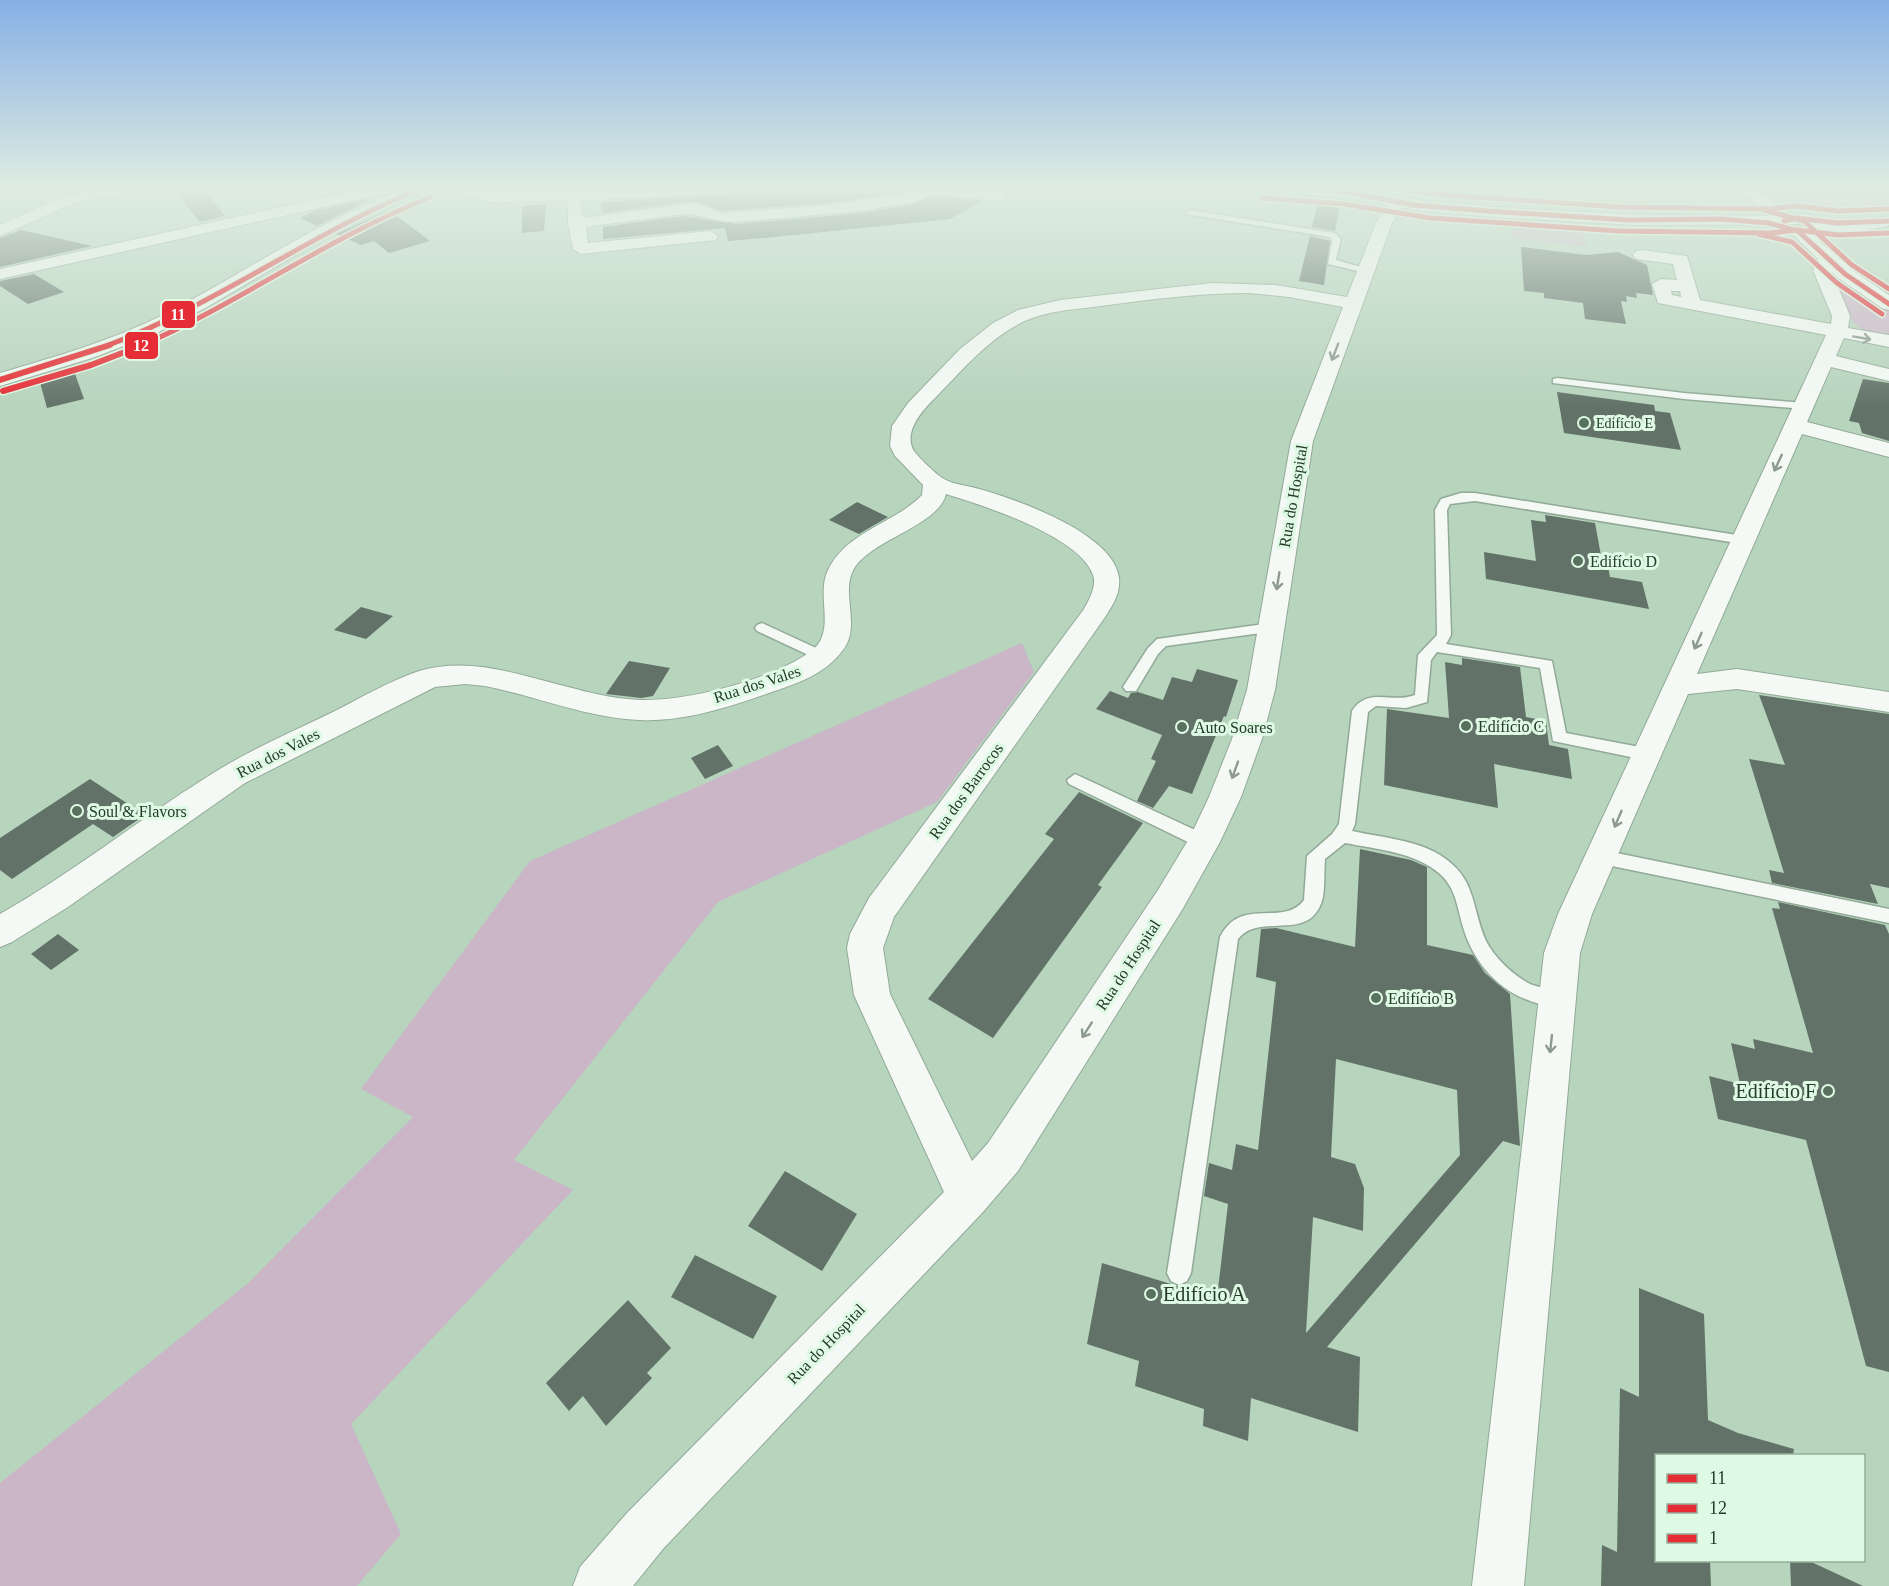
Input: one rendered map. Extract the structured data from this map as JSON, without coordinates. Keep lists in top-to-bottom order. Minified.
{"streets":{"street":["Rua do Hospital","Rua dos Vales","Rua dos Barrocos"]},"crossings":[["Rua do Hospital","Rua dos Barrocos"]],"one_way":["Rua do Hospital"],"places":["Edifício E","Edifício D","Edifício C","Auto Soares","Soul & Flavors","Edifício B","Edifício F","Edifício A"],"lines":["transit line 11","transit line 12","transit line 1"],"legend":["11","12","1"]}
